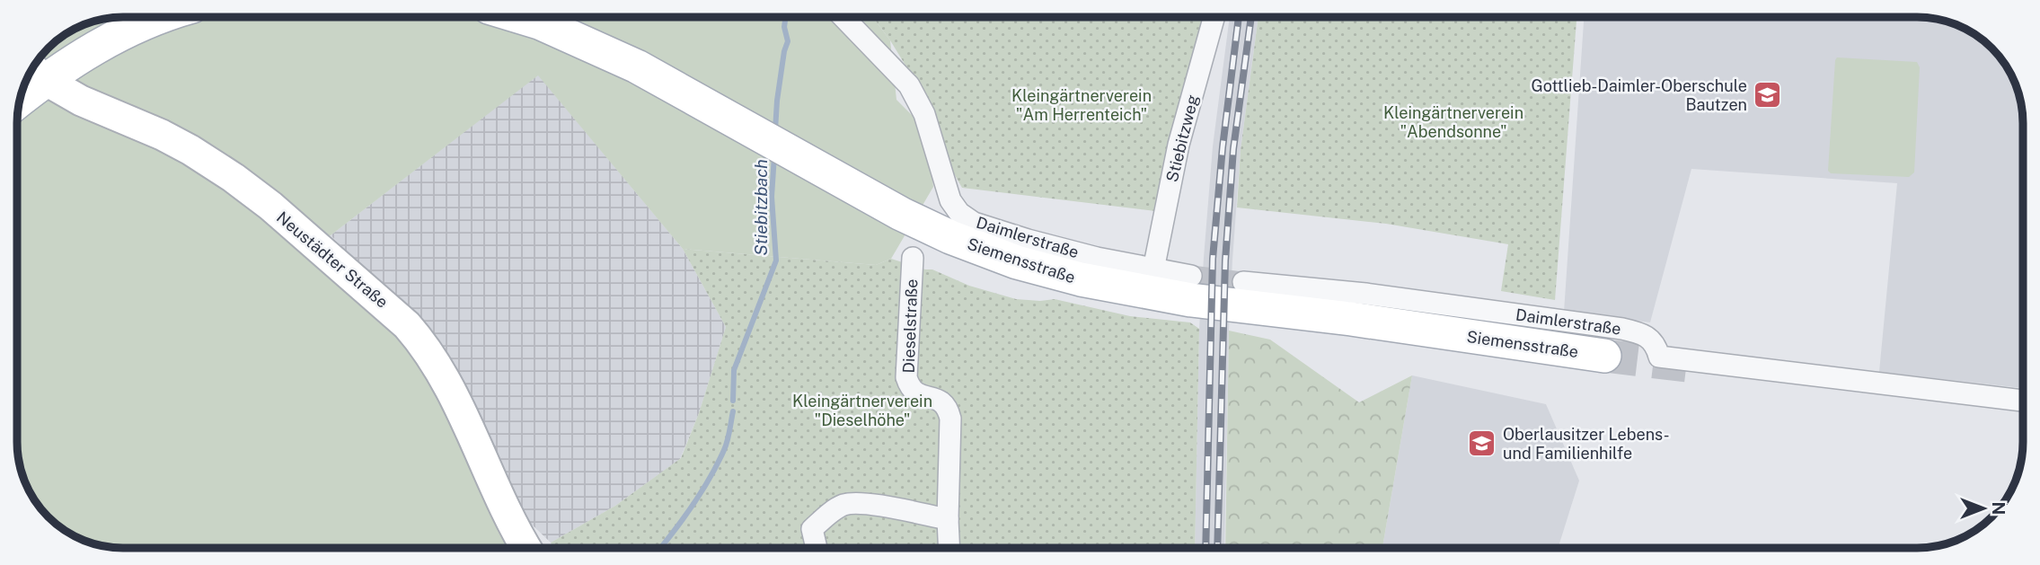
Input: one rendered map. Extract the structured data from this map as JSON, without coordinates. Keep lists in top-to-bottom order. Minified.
{"streets":{"main road":["Siemensstraße"],"street":["Stiebitzweg","Daimlerstraße","Neustädter Straße","Dieselstraße"]},"crossings":[["Stiebitzweg","Daimlerstraße"]],"water":["Stiebitzbach"],"parks":["Kleingärtnerverein \"Am Herrenteich\"","Kleingärtnerverein \"Abendsonne\"","Kleingärtnerverein \"Dieselhöhe\""],"places":{"school or university":["Gottlieb-Daimler-Oberschule Bautzen","Oberlausitzer Lebens- und Familienhilfe"]},"north":"right"}
